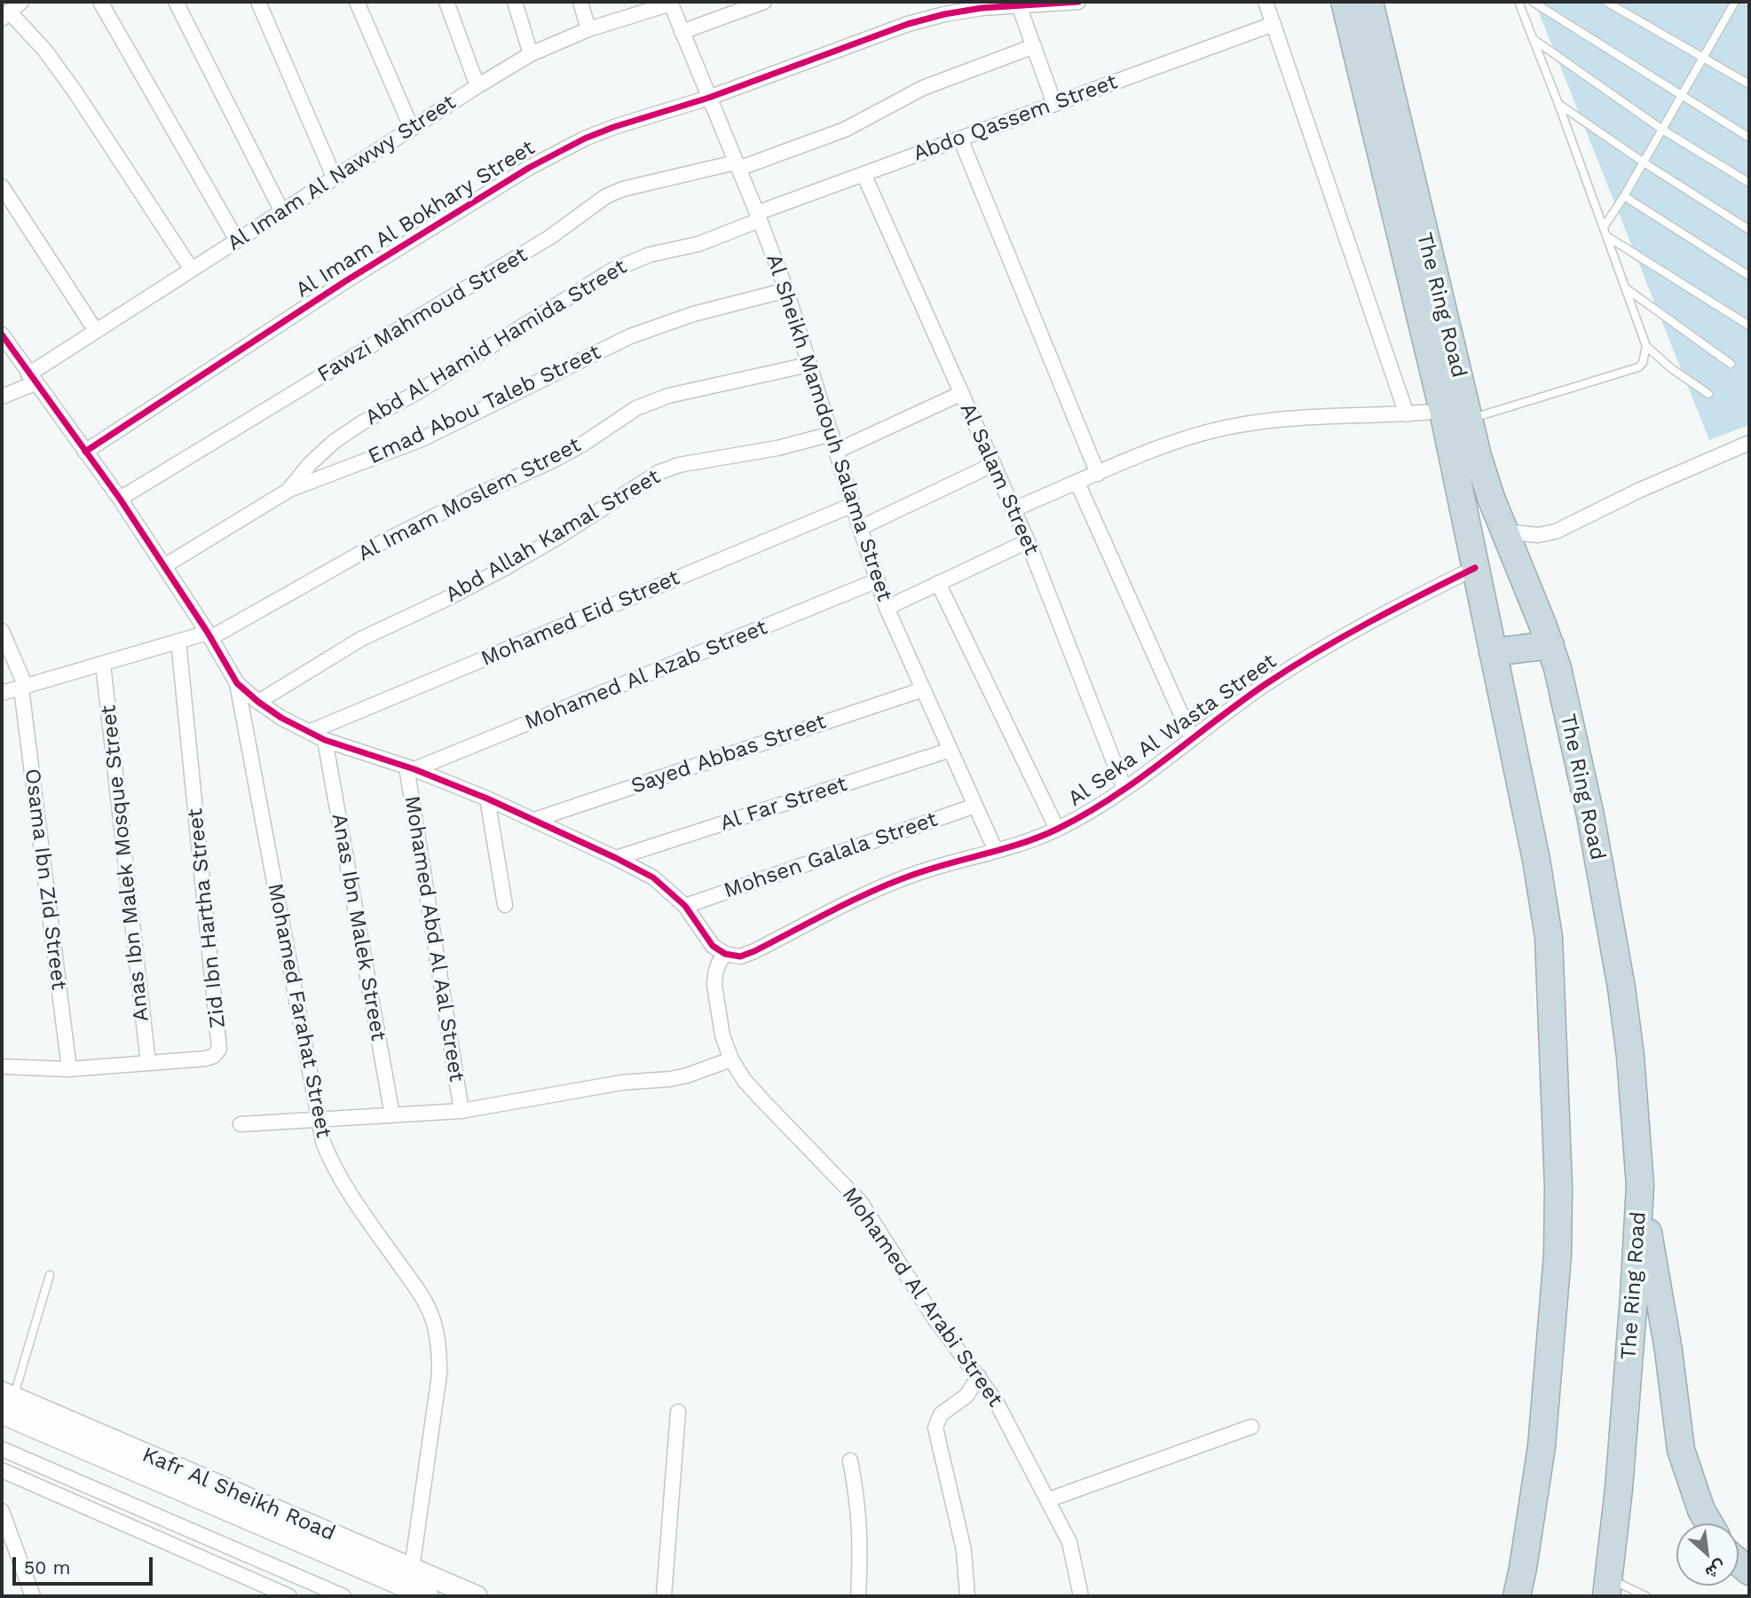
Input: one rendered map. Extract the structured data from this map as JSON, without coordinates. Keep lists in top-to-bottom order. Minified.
{"streets":{"highway":["The Ring Road"],"street":["Abdo Qassem Street","Al Imam Al Nawwy Street","Al Imam Al Bokhary Street","Fawzi Mahmoud Street","Abd Al Hamid Hamida Street","Emad Abou Taleb Street","Al Sheikh Mamdouh Salama Street","Al Salam Street","Al Imam Moslem Street","Abd Allah Kamal Street","Mohamed Eid Street","Mohamed Al Azab Street","Al Seka Al Wasta Street","Sayed Abbas Street","Al Far Street","Mohsen Galala Street","Anas Ibn Malek Mosque Street","Osama Ibn Zid Street","Zid Ibn Hartha Street","Anas Ibn Malek Street","Mohamed Abd Al Aal Street","Mohamed Farahat Street","Mohamed Al Arabi Street","Kafr Al Sheikh Road"]},"crossings":[["Abdo Qassem Street","Abd Al Hamid Hamida Street"],["Abdo Qassem Street","Al Sheikh Mamdouh Salama Street"],["Abdo Qassem Street","Al Salam Street"],["Al Imam Al Nawwy Street","Al Sheikh Mamdouh Salama Street"],["Al Imam Al Bokhary Street","Al Sheikh Mamdouh Salama Street"],["The Ring Road","Al Seka Al Wasta Street"],["Fawzi Mahmoud Street","Al Sheikh Mamdouh Salama Street"],["Abd Al Hamid Hamida Street","Emad Abou Taleb Street"],["Abd Al Hamid Hamida Street","Al Sheikh Mamdouh Salama Street"],["Emad Abou Taleb Street","Al Sheikh Mamdouh Salama Street"],["Al Sheikh Mamdouh Salama Street","Al Imam Moslem Street"],["Al Sheikh Mamdouh Salama Street","Abd Allah Kamal Street"],["Al Sheikh Mamdouh Salama Street","Mohamed Eid Street"],["Al Sheikh Mamdouh Salama Street","Mohamed Al Azab Street"],["Al Sheikh Mamdouh Salama Street","Al Seka Al Wasta Street"],["Al Sheikh Mamdouh Salama Street","Sayed Abbas Street"],["Al Sheikh Mamdouh Salama Street","Al Far Street"],["Al Sheikh Mamdouh Salama Street","Mohsen Galala Street"],["Al Salam Street","Al Seka Al Wasta Street"],["Al Imam Moslem Street","Anas Ibn Malek Mosque Street"],["Al Imam Moslem Street","Osama Ibn Zid Street"],["Al Imam Moslem Street","Zid Ibn Hartha Street"],["Mohamed Al Azab Street","Mohamed Abd Al Aal Street"],["Al Seka Al Wasta Street","Mohamed Al Arabi Street"],["Anas Ibn Malek Mosque Street","Zid Ibn Hartha Street"],["Osama Ibn Zid Street","Zid Ibn Hartha Street"],["Mohamed Farahat Street","Kafr Al Sheikh Road"]],"scale_bar":"50 m","north":"bottom right"}
